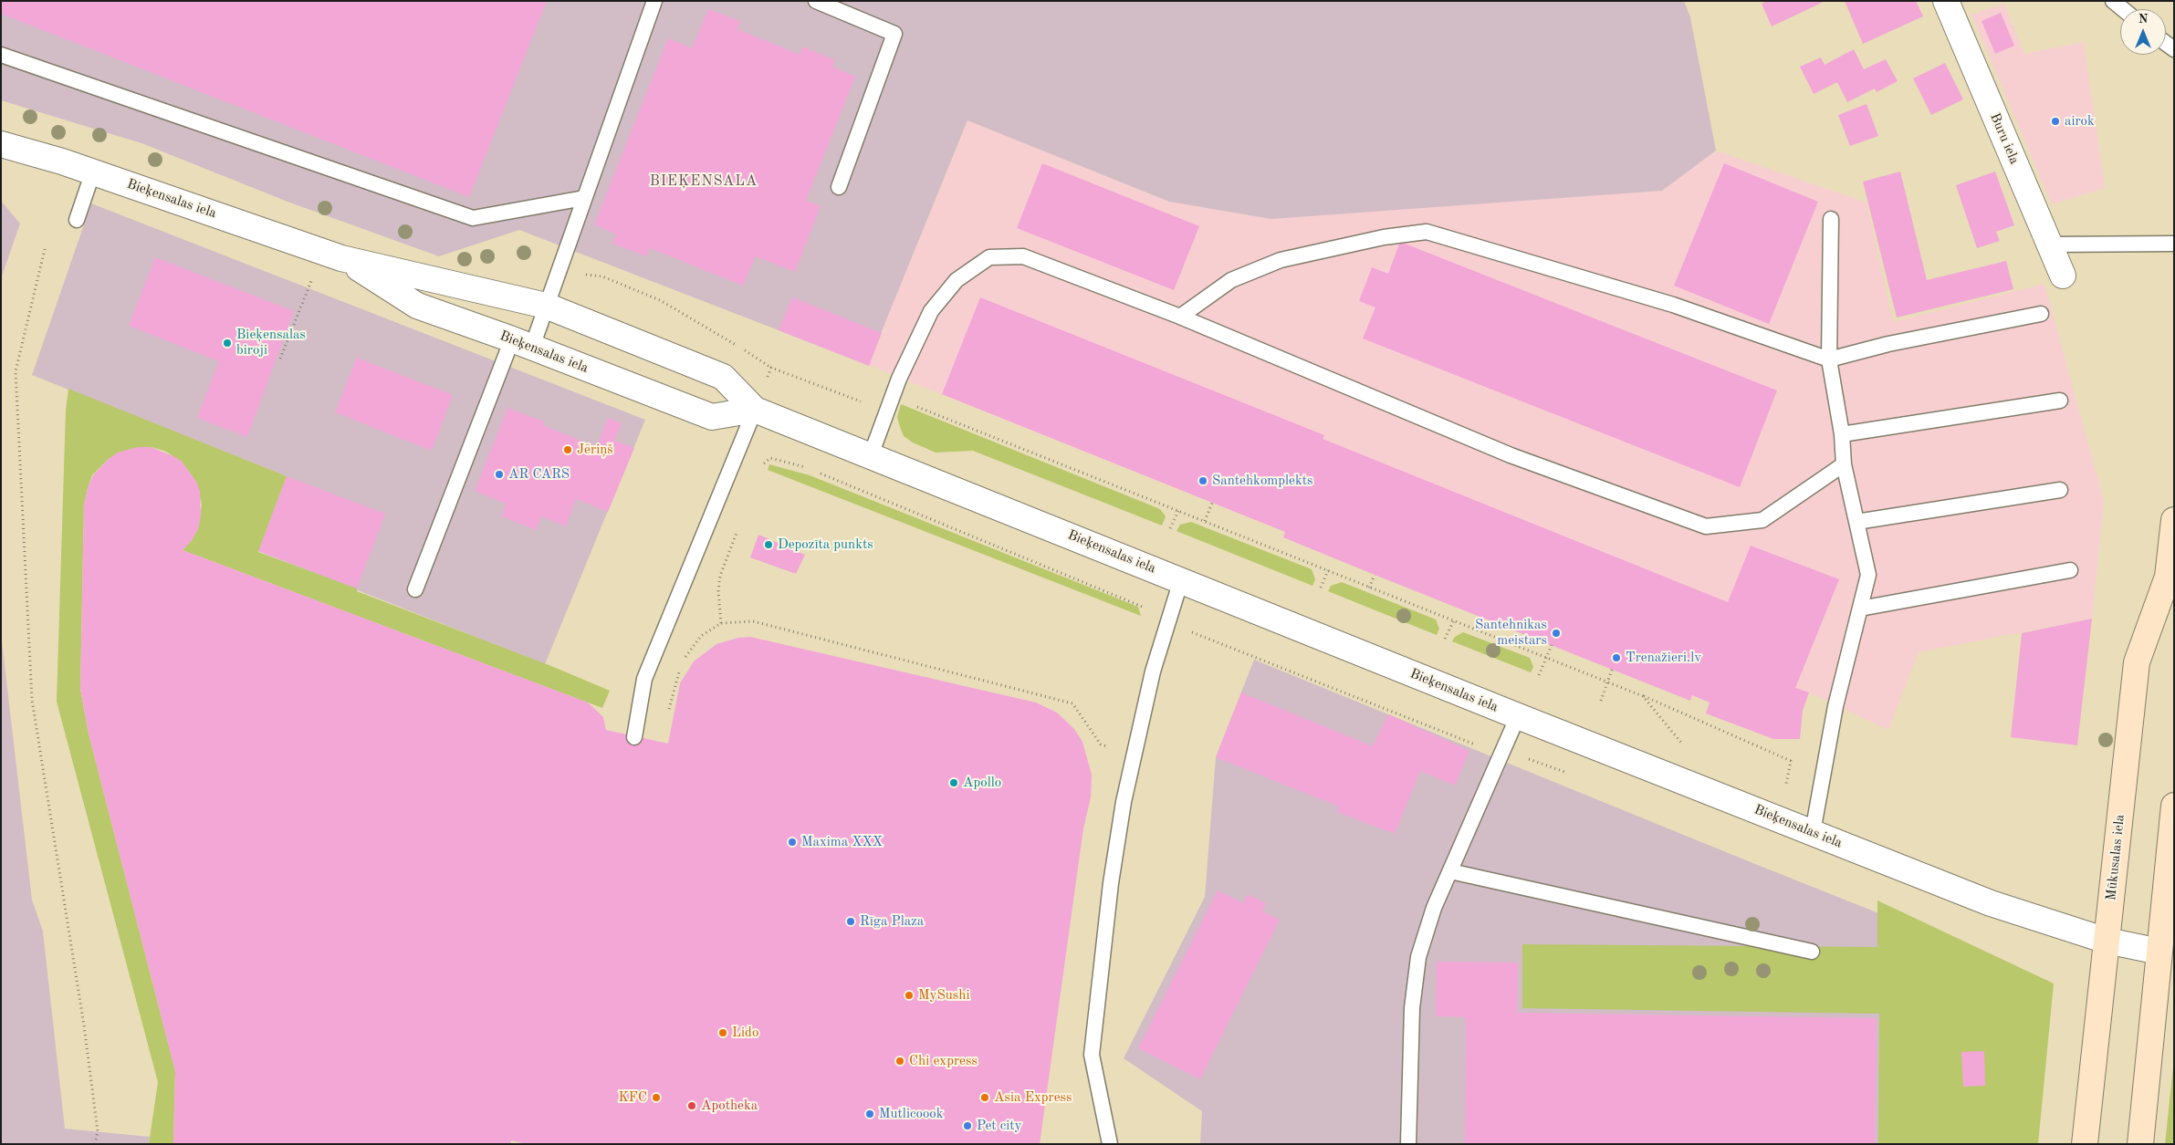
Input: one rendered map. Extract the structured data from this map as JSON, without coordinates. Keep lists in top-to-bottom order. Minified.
{"streets":{"main road":["Mūkusalas iela"],"street":["Buru iela","Bieķensalas iela"]},"crossings":[["Bieķensalas iela","Mūkusalas iela"]],"districts":["BIEĶENSALA"],"places":["airok","Bieķensalas biroji","Jēriņš","AR CARS","Santehkomplekts","Depozīta punkts","Santehnikas meistars","Trenažieri.lv","Apollo","Maxima XXX","Rīga Plaza","MySushi","Lido","Chi express","KFC","Asia Express","Apotheka","Mutlicoook","Pet city"],"north":"top"}
